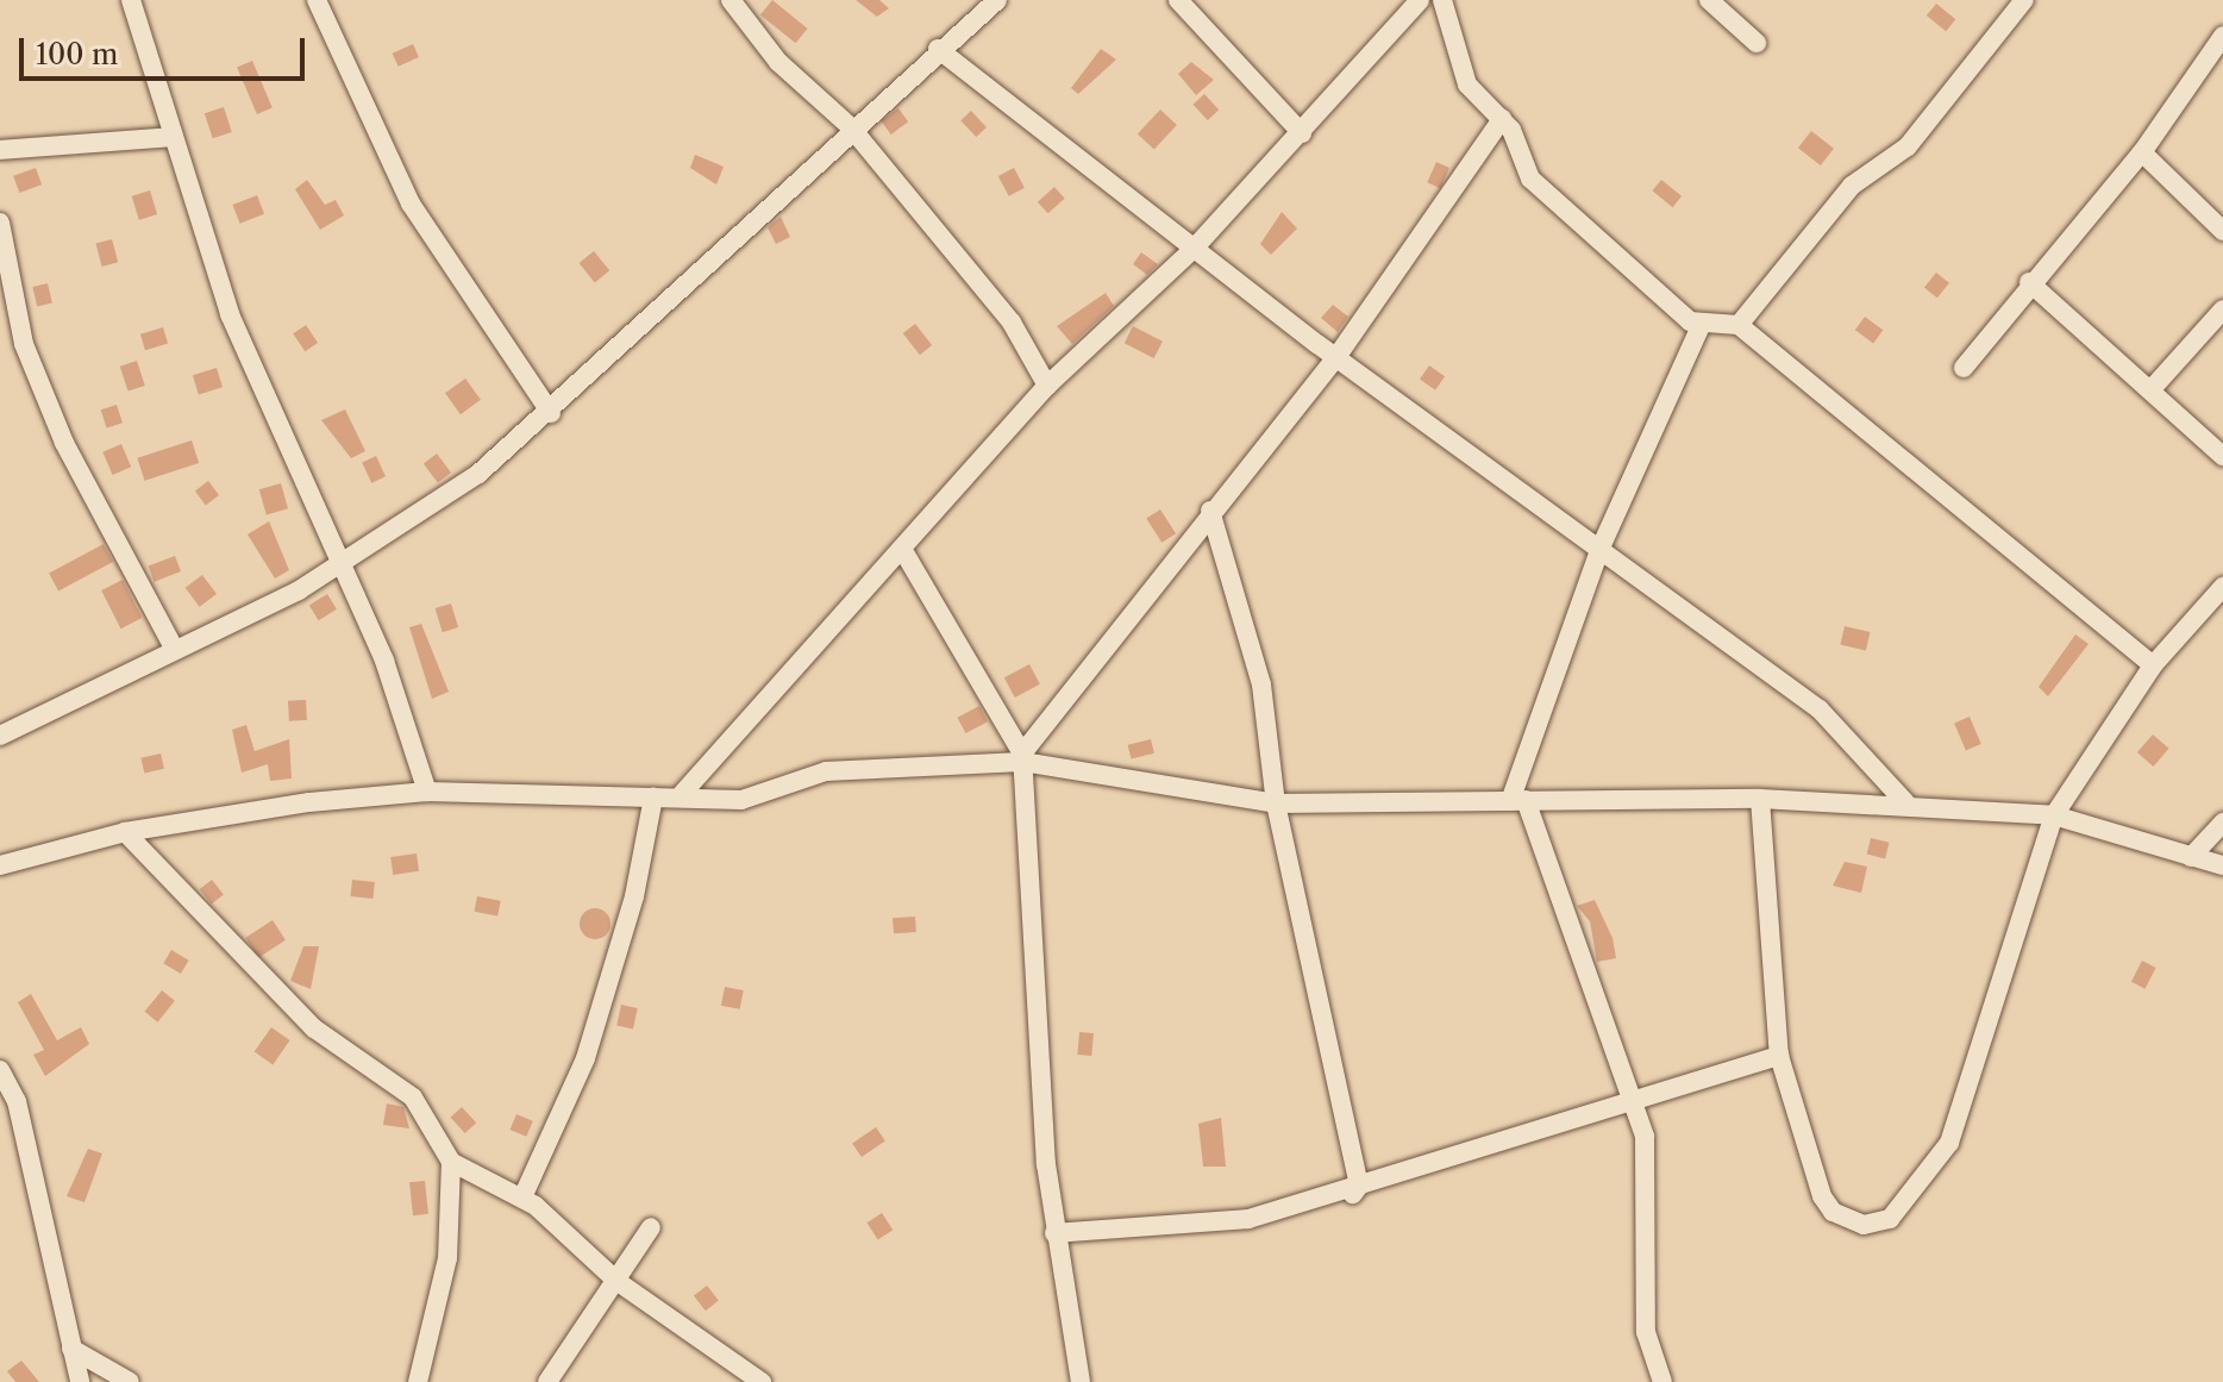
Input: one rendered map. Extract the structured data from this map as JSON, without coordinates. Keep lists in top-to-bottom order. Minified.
{"scale_bar":"100 m"}
